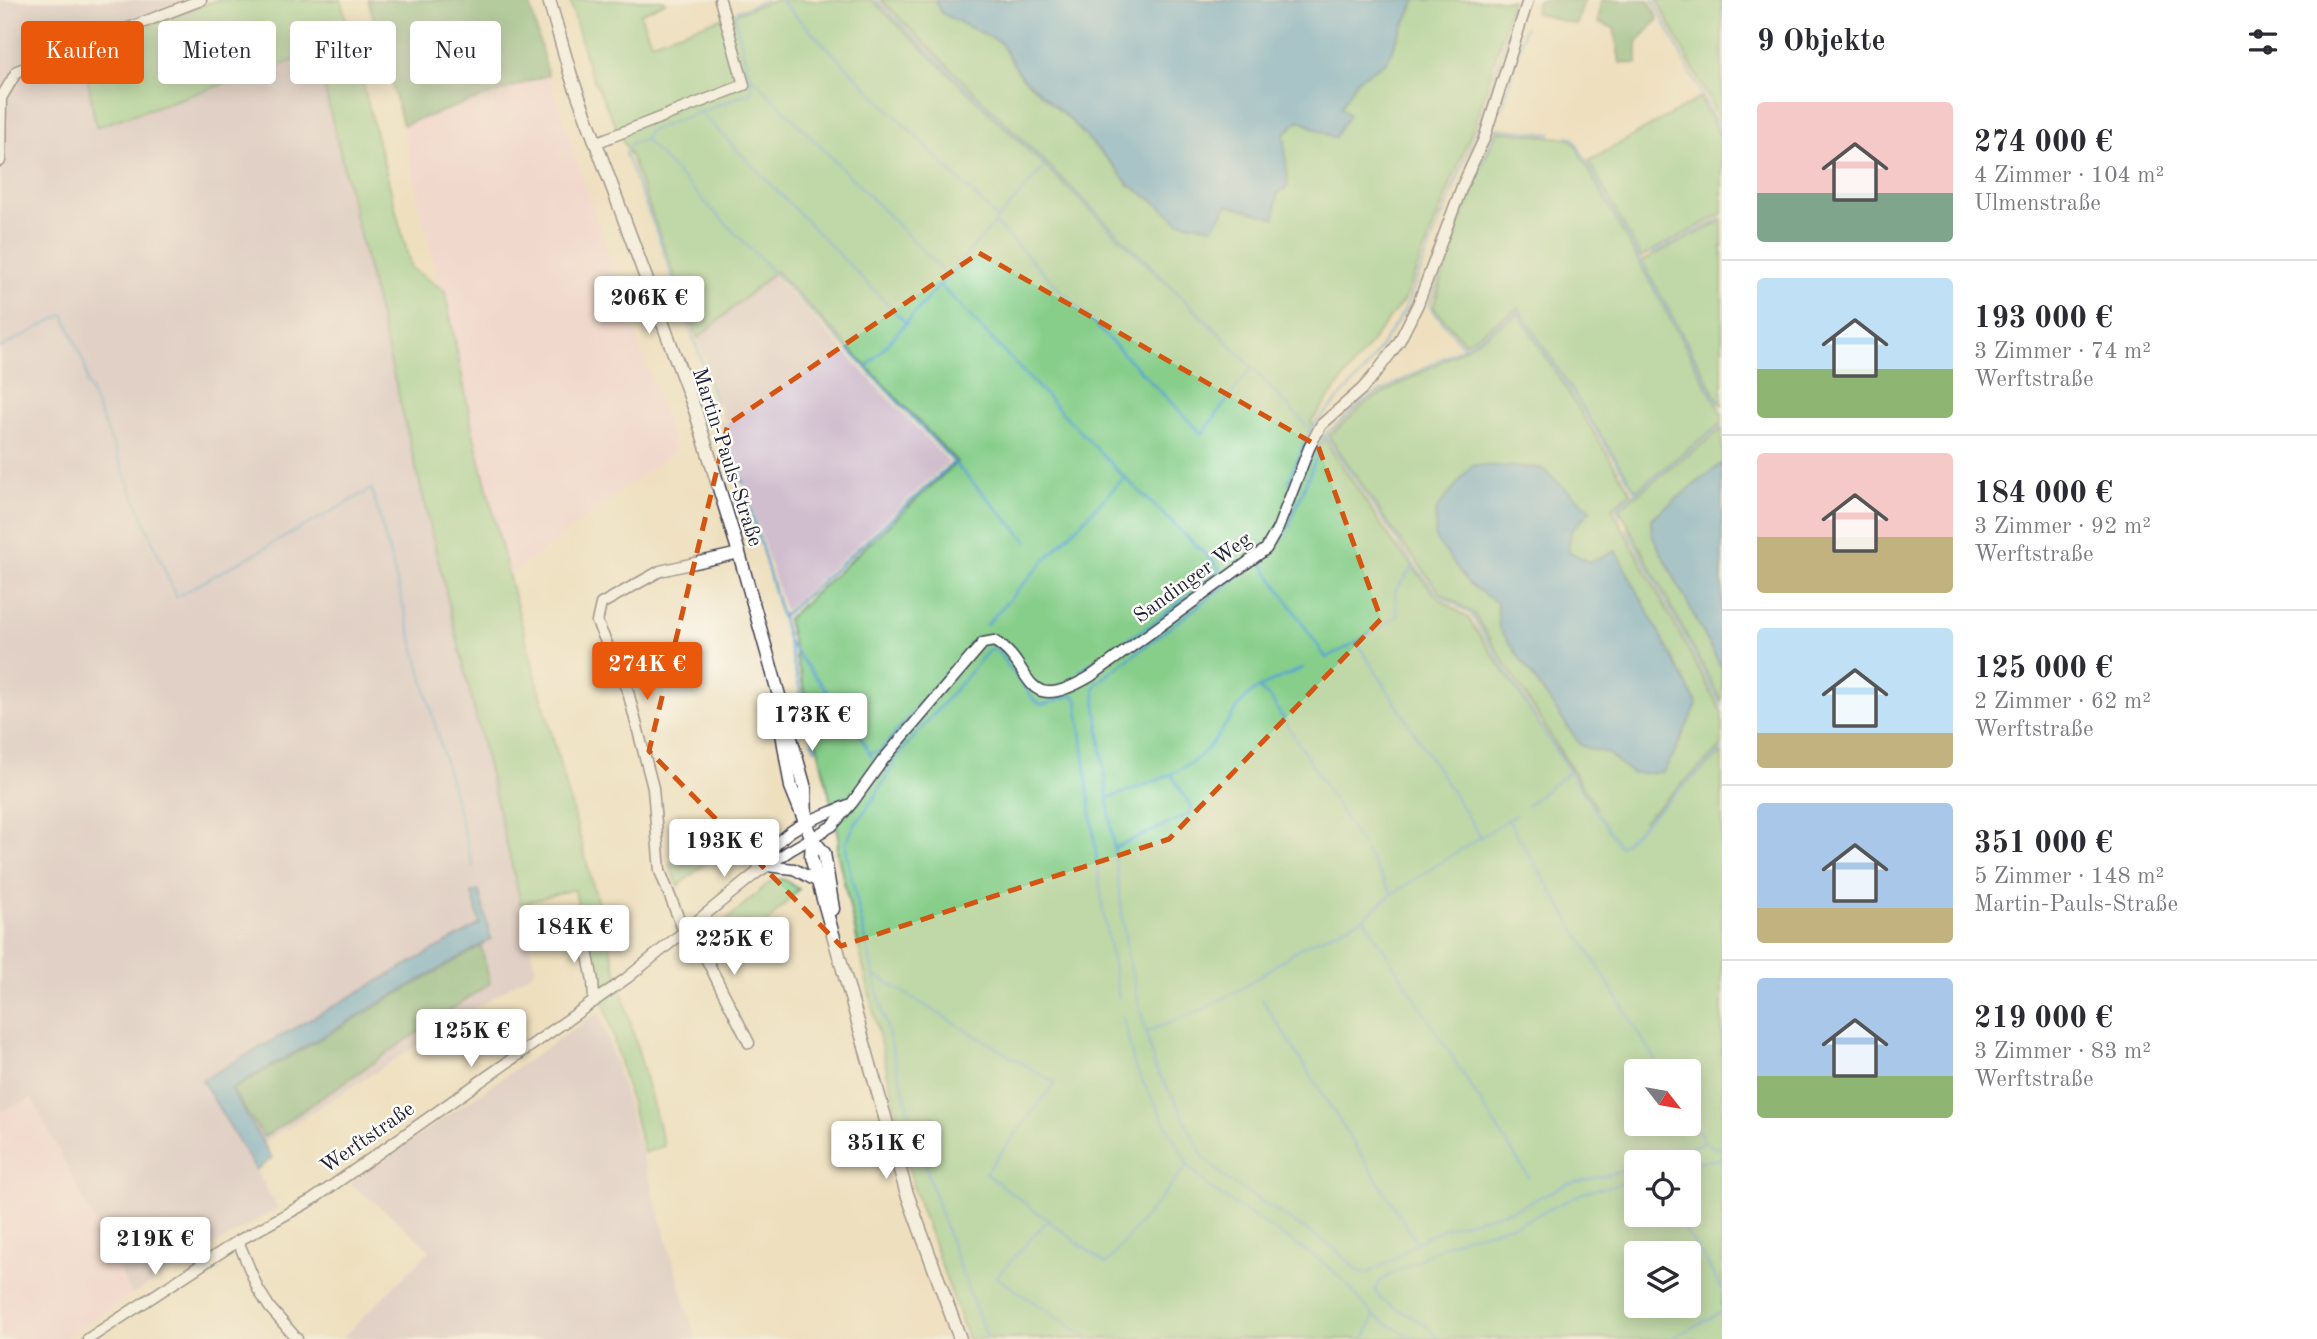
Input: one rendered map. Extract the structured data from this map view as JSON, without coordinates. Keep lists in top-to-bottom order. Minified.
{"streets":{"street":["Martin-Pauls-Straße","Sandinger Weg","Werftstraße"]},"crossings":[["Martin-Pauls-Straße","Sandinger Weg"],["Martin-Pauls-Straße","Werftstraße"],["Sandinger Weg","Werftstraße"]],"north":"bottom right","page":{"heading":"9 Objekte","chip":["Kaufen","Mieten","Filter","Neu"],"list":[{"name":"274 000 €","note":"4 Zimmer · 104 m² · Ulmenstraße"},{"name":"193 000 €","note":"3 Zimmer · 74 m² · Werftstraße"},{"name":"184 000 €","note":"3 Zimmer · 92 m² · Werftstraße"},{"name":"125 000 €","note":"2 Zimmer · 62 m² · Werftstraße"},{"name":"351 000 €","note":"5 Zimmer · 148 m² · Martin-Pauls-Straße"},{"name":"219 000 €","note":"3 Zimmer · 83 m² · Werftstraße"}],"price":["206K €","274K €","173K €","193K €","184K €","225K €","125K €","351K €","219K €"]}}
